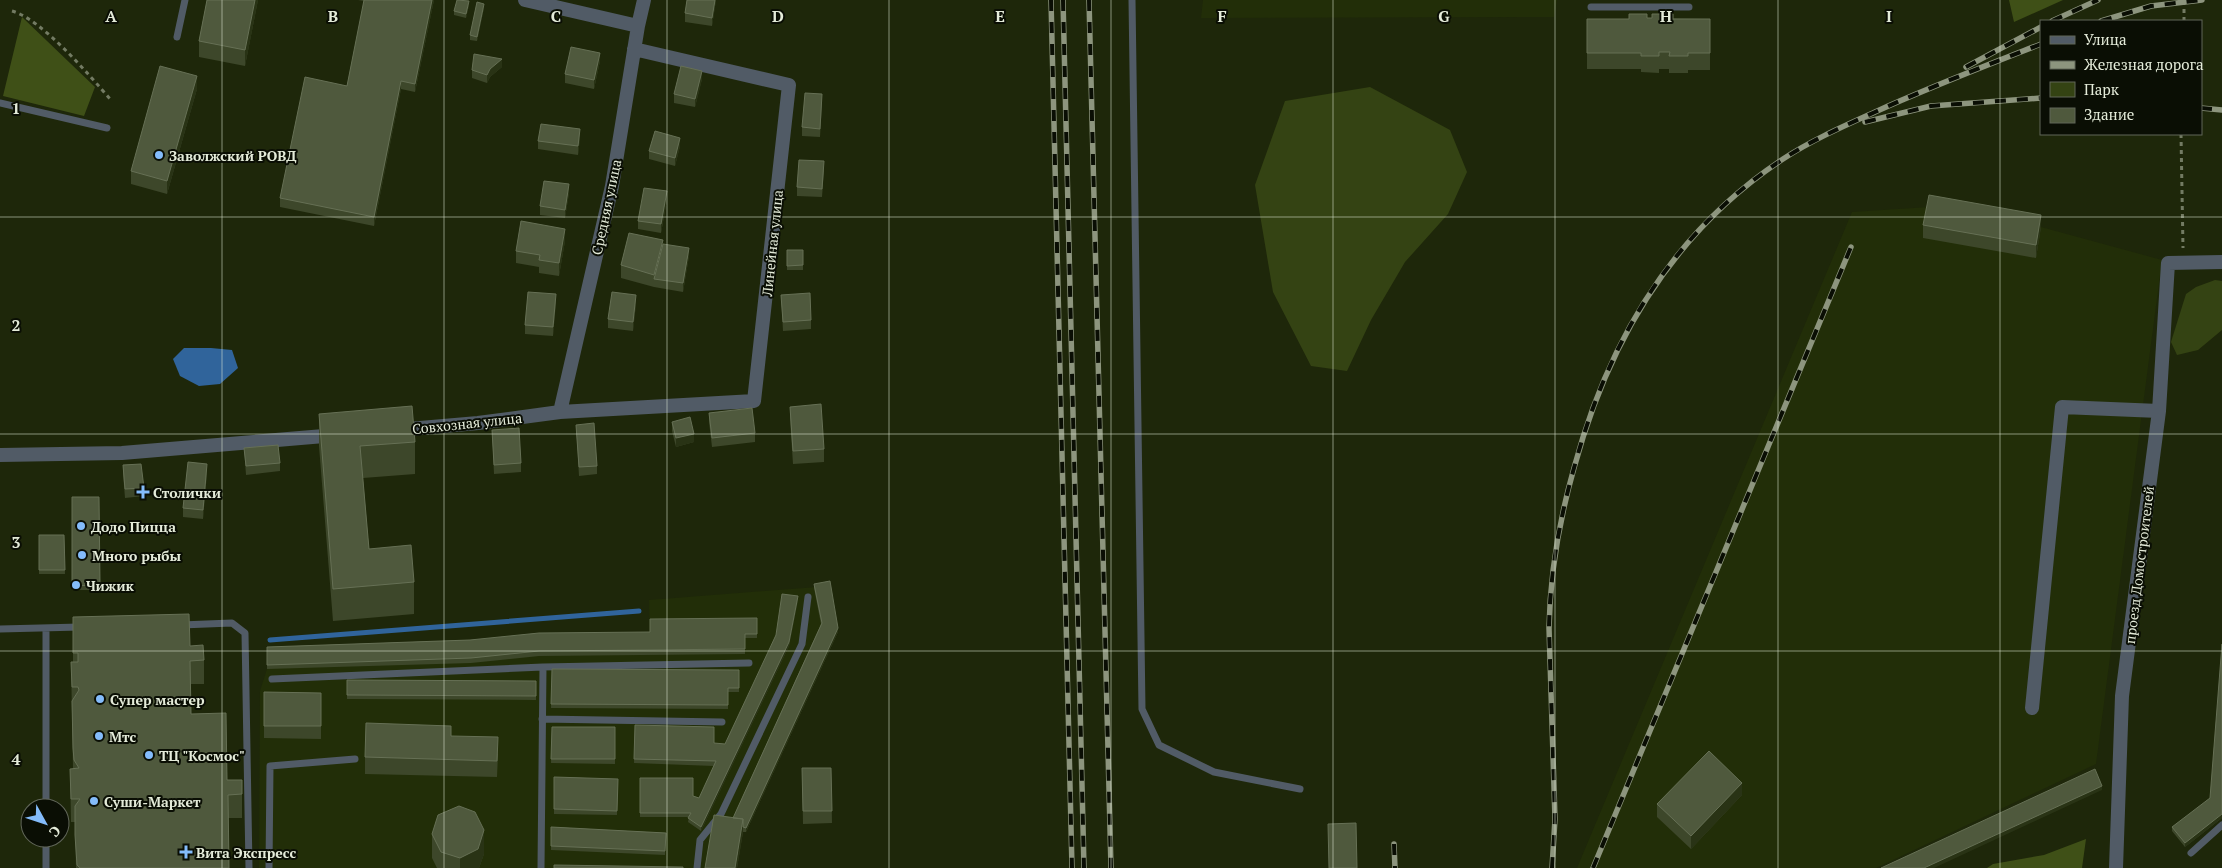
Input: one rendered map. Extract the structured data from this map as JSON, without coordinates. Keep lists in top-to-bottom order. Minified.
{"streets":{"street":["Средняя улица","Линейная улица","Совхозная улица","проезд Домостроителей"]},"crossings":[["Средняя улица","Линейная улица"],["Средняя улица","Совхозная улица"],["Линейная улица","Совхозная улица"]],"places":{"other":["Заволжский РОВД","Додо Пицца","Много рыбы","Чижик","Супер мастер","Мтс","ТЦ \"Космос\"","Суши-Маркет"],"health":["Столички","Вита Экспресс"]},"legend":["Улица","Железная дорога","Парк","Здание"],"north":"bottom right","grid":{"columns":["A","B","C","D","E","F","G","H","I"],"rows":["1","2","3","4"]}}
